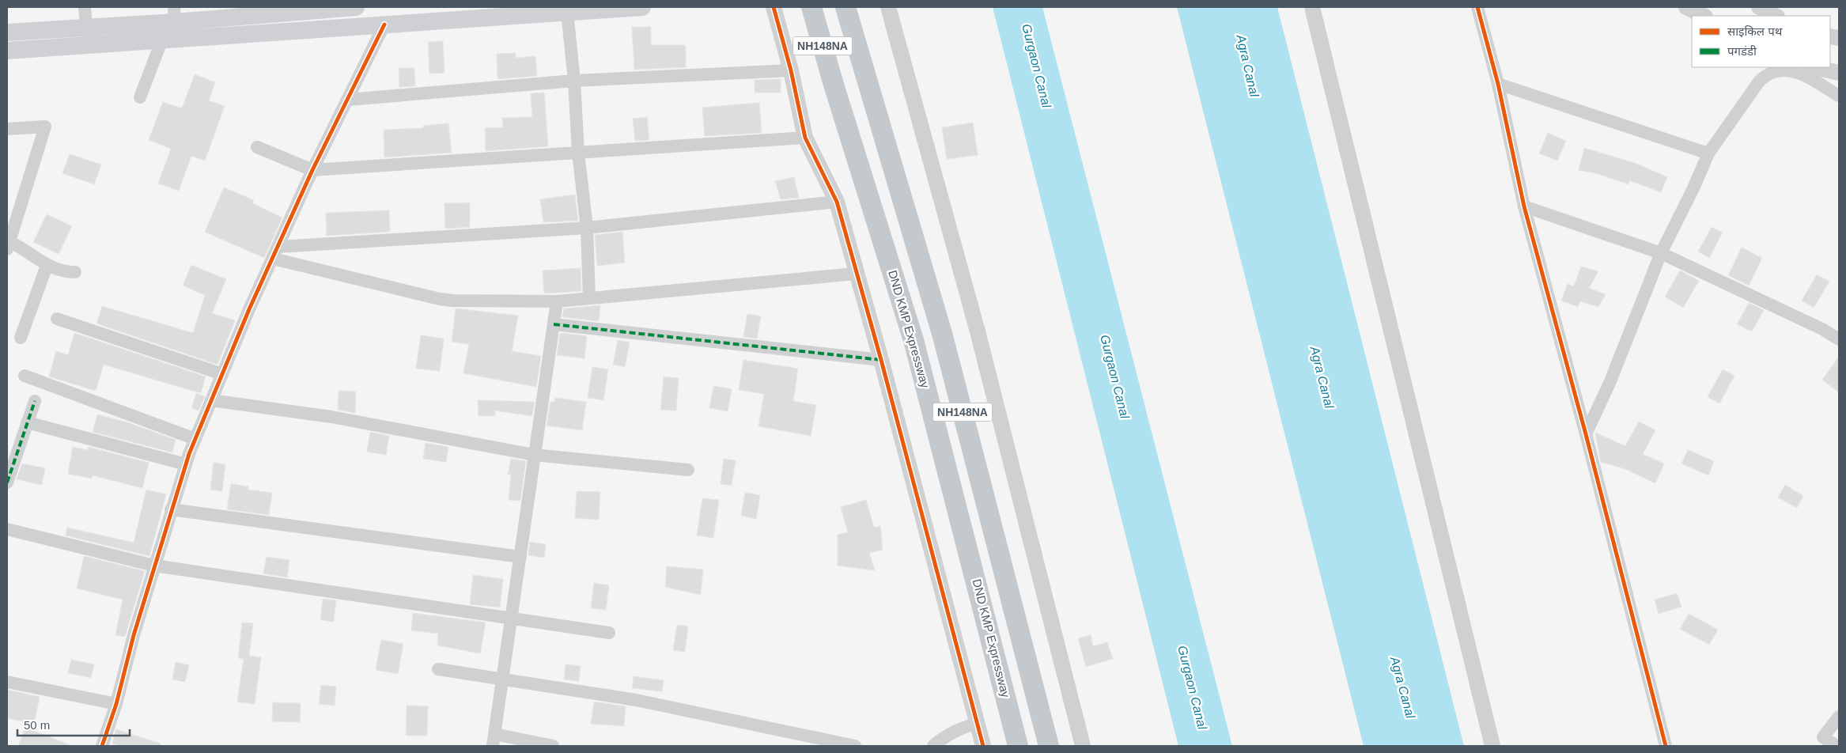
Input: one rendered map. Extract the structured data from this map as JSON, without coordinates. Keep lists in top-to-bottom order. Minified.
{"streets":{"highway":["NH148NA","DND KMP Expressway"]},"water":["Gurgaon Canal","Agra Canal"],"legend":["साइकिल पथ","पगडंडी"],"scale_bar":"50 m"}
